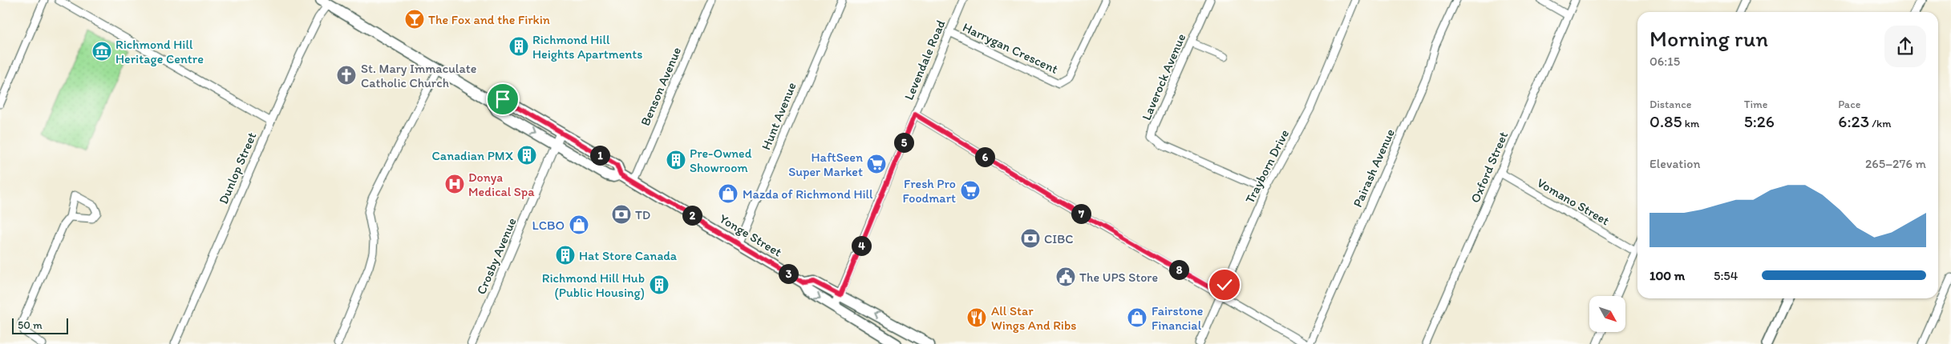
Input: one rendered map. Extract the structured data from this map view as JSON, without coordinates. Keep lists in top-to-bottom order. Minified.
{"streets":{"main road":["Yonge Street"],"street":["Harrygan Crescent","Levendale Road","Laverock Avenue","Benson Avenue","Hunt Avenue","Trayborn Drive","Oxford Street","Dunlop Street","Pairash Avenue","Vomano Street","Crosby Avenue"]},"crossings":[["Harrygan Crescent","Levendale Road"],["Levendale Road","Yonge Street"],["Laverock Avenue","Trayborn Drive"],["Benson Avenue","Yonge Street"],["Hunt Avenue","Yonge Street"],["Oxford Street","Vomano Street"],["Dunlop Street","Yonge Street"],["Yonge Street","Crosby Avenue"]],"places":{"bar":["The Fox and the Firkin"],"building":["Richmond Hill Heights Apartments","Canadian PMX","Pre-Owned Showroom","Hat Store Canada","Richmond Hill Hub (Public Housing)"],"museum":["Richmond Hill Heritage Centre"],"church":["St. Mary Immaculate Catholic Church"],"supermarket":["HaftSeen Super Market","Fresh Pro Foodmart"],"hospital":["Donya Medical Spa"],"shop":["Mazda of Richmond Hill","LCBO","Fairstone Financial"],"bank":["TD","CIBC"],"public building":["The UPS Store"],"restaurant":["All Star Wings And Ribs"]},"scale_bar":"50 m","north":"bottom right","page":{"heading":["Morning run","06:15"],"stats":[["Distance","0.85 km"],["Time","5:26"],["Pace","6:23 /km"]],"pins":["5","1","6","7","2","4","8","3"],"chart":["Elevation","265–276 m"],"list":[{"name":"100 m","note":"5:54"}],"scale":"50 m"}}
